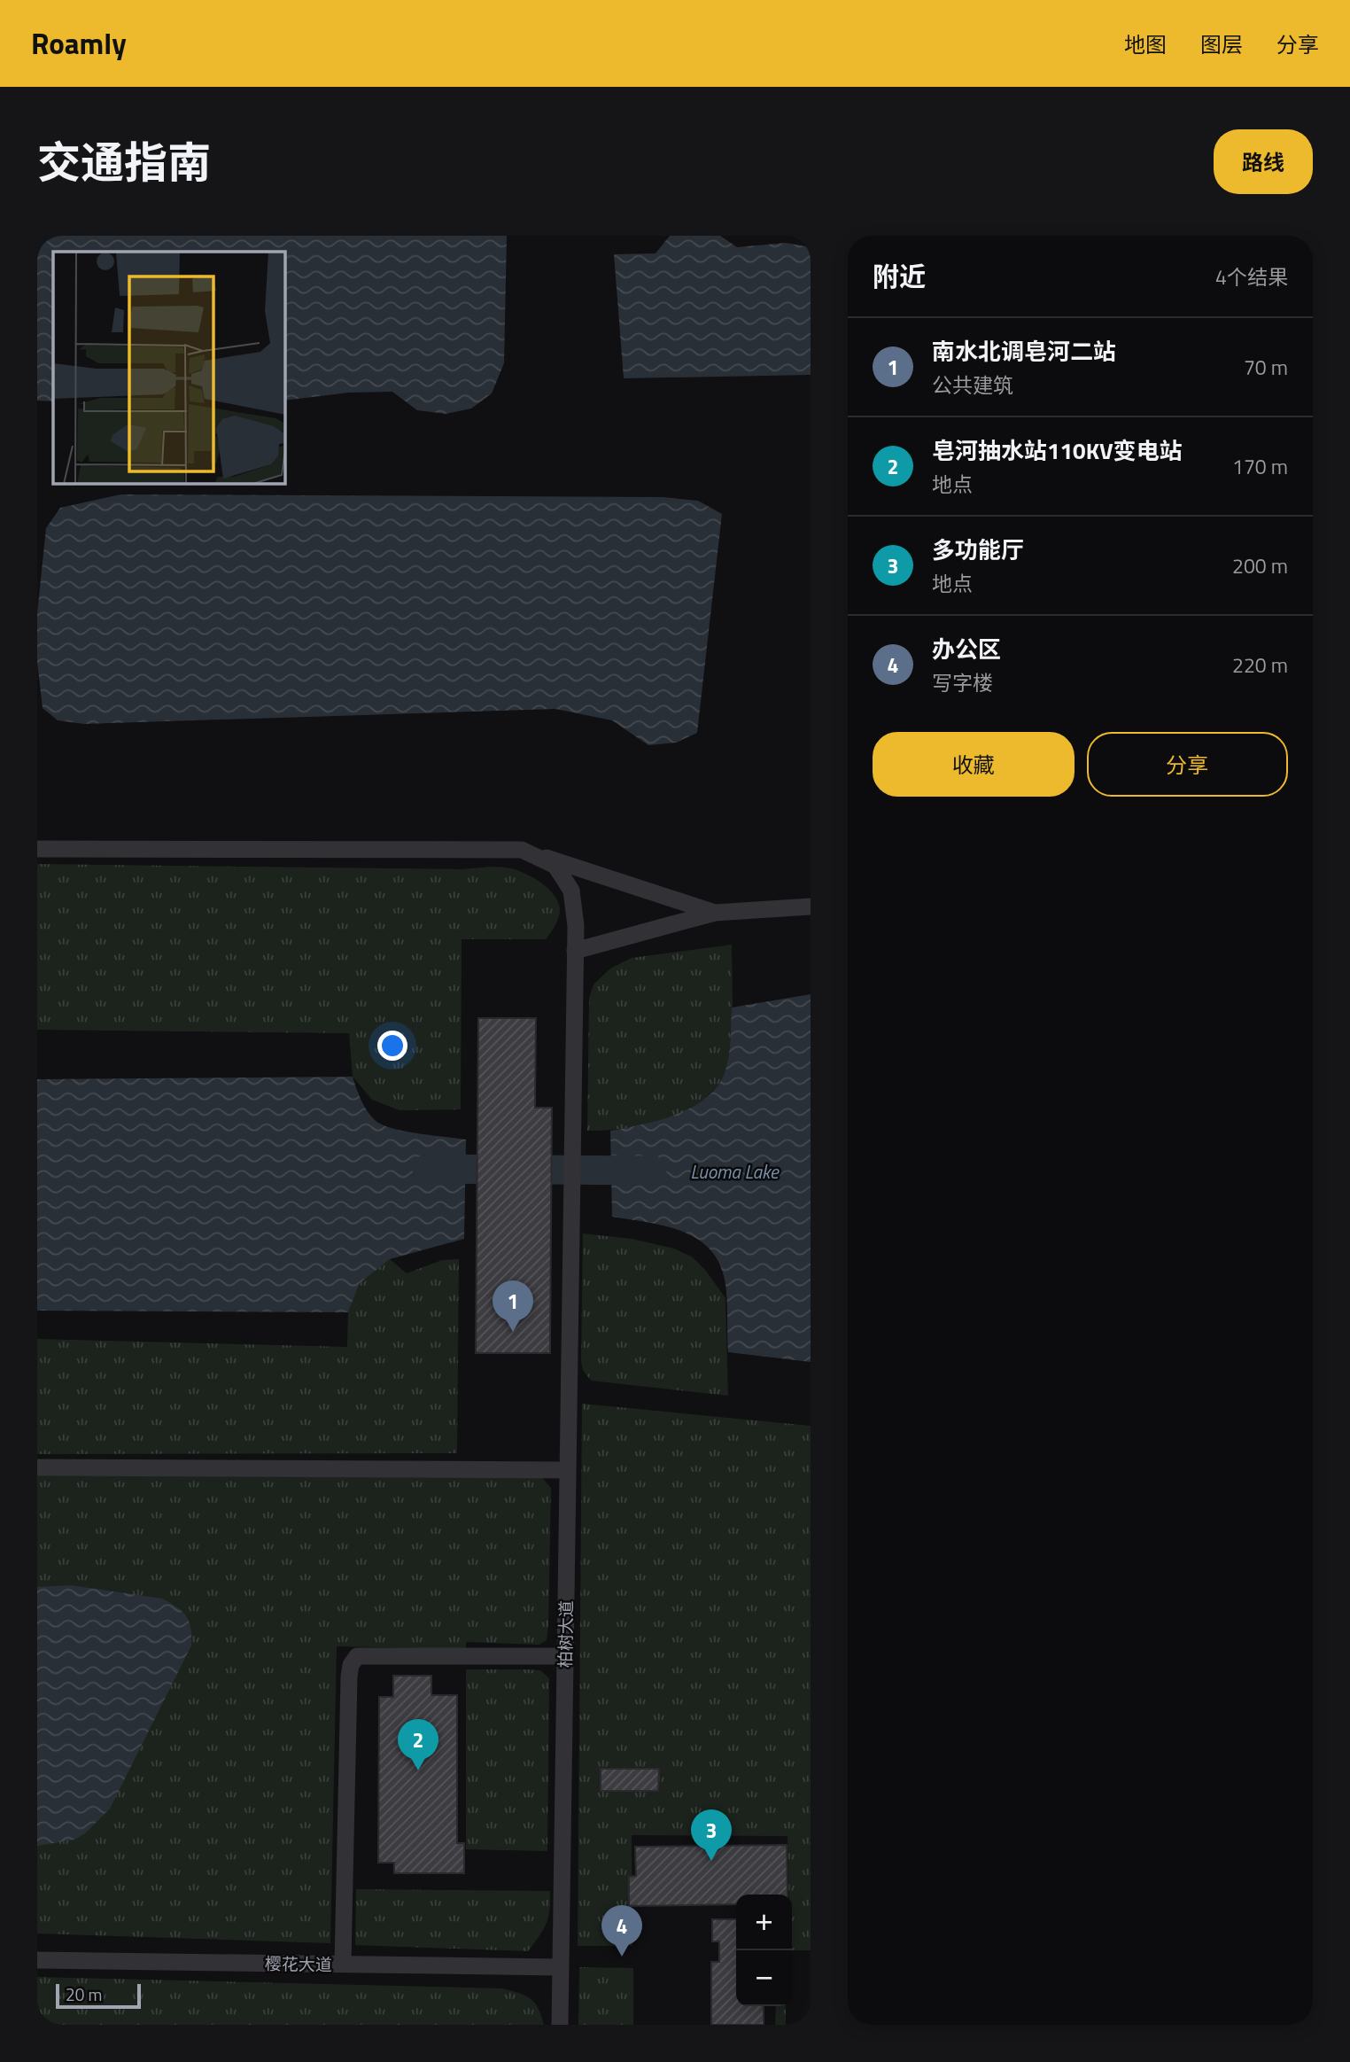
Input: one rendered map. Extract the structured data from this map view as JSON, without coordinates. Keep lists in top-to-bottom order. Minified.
{"streets":{"lane":["柏树大道","樱花大道"]},"crossings":[["柏树大道","樱花大道"]],"water":["Luoma Lake"],"scale_bar":"20 m","page":{"header":"Roamly","nav":["地图","图层","分享"],"title":"交通指南","buttons":["路线",["收藏","分享"]],"heading":["附近","4个结果"],"list":[{"mark":"1","name":"南水北调皂河二站","note":"公共建筑","value":"70 m"},{"mark":"2","name":"皂河抽水站110KV变电站","note":"地点","value":"170 m"},{"mark":"3","name":"多功能厅","note":"地点","value":"200 m"},{"mark":"4","name":"办公区","note":"写字楼","value":"220 m"}],"pins":["1","2","3","4"],"map_buttons":["+","−"],"scale":"20 m"}}
